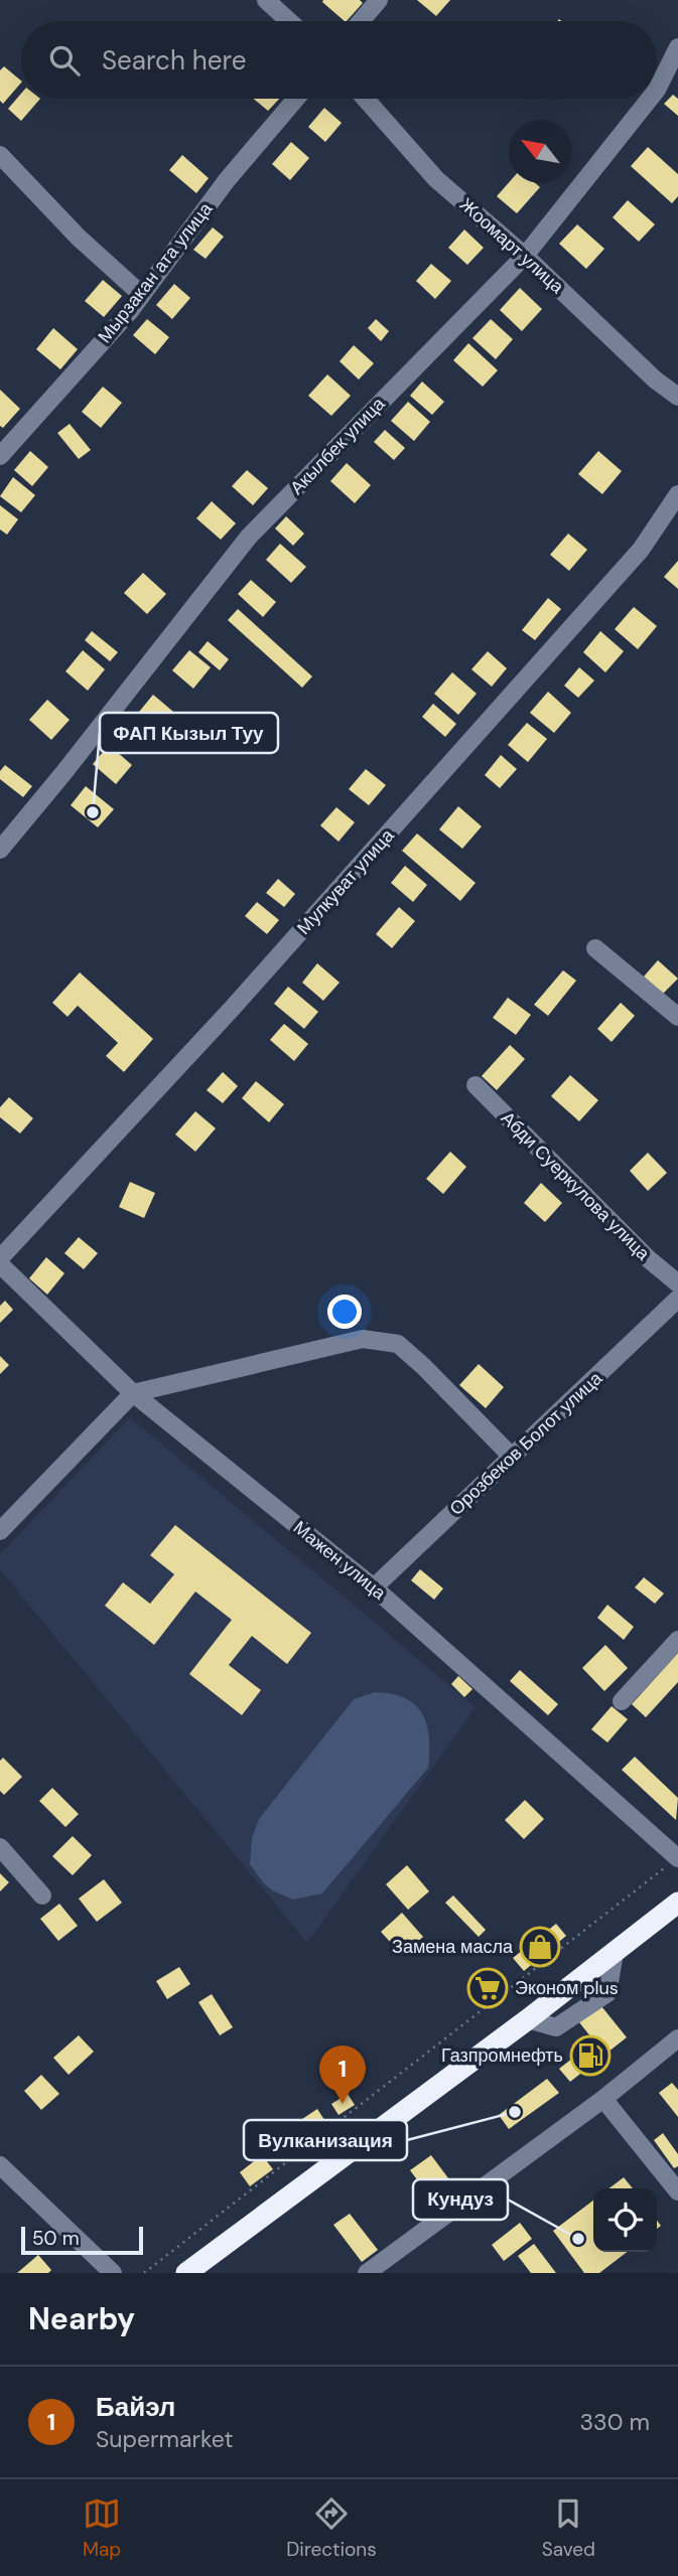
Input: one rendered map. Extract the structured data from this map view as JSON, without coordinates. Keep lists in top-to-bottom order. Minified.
{"streets":{"street":["Жоомарт улица","Мырзакан ата улица","Акылбек улица","Мулкуват улица","Абди Суеркулова улица","Орозбеков Болот улица","Мажен улица"]},"crossings":[["Жоомарт улица","Акылбек улица"],["Орозбеков Болот улица","Мажен улица"]],"places":{"other":["ФАП Кызыл Туу","Вулканизация","Кундуз"],"shop":["Замена масла"],"supermarket":["Эконом plus"],"fuel station":["Газпромнефть"]},"scale_bar":"50 m","north":"top left","page":{"search":"Search here","pins":"1","scale":"50 m","heading":"Nearby","list":[{"mark":"1","name":"Байэл","note":"Supermarket","value":"330 m"}],"nav":["Map","Directions","Saved"]}}
